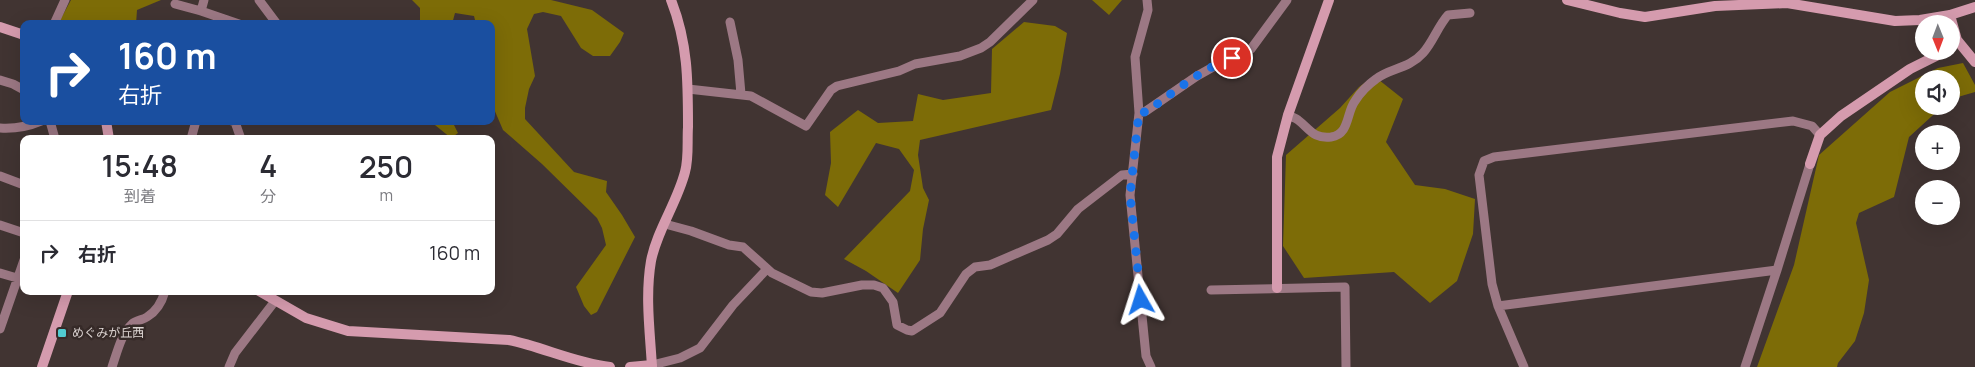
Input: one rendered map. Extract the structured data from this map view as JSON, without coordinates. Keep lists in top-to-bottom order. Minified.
{"places":{"transit":["めぐみが丘西"]},"north":"bottom","page":{"map_buttons":["+","−"],"turn":["160 m","右折"],"eta":["15:48","到着","4","分","250","m"],"list":[{"name":"右折","value":"160 m"}]}}
